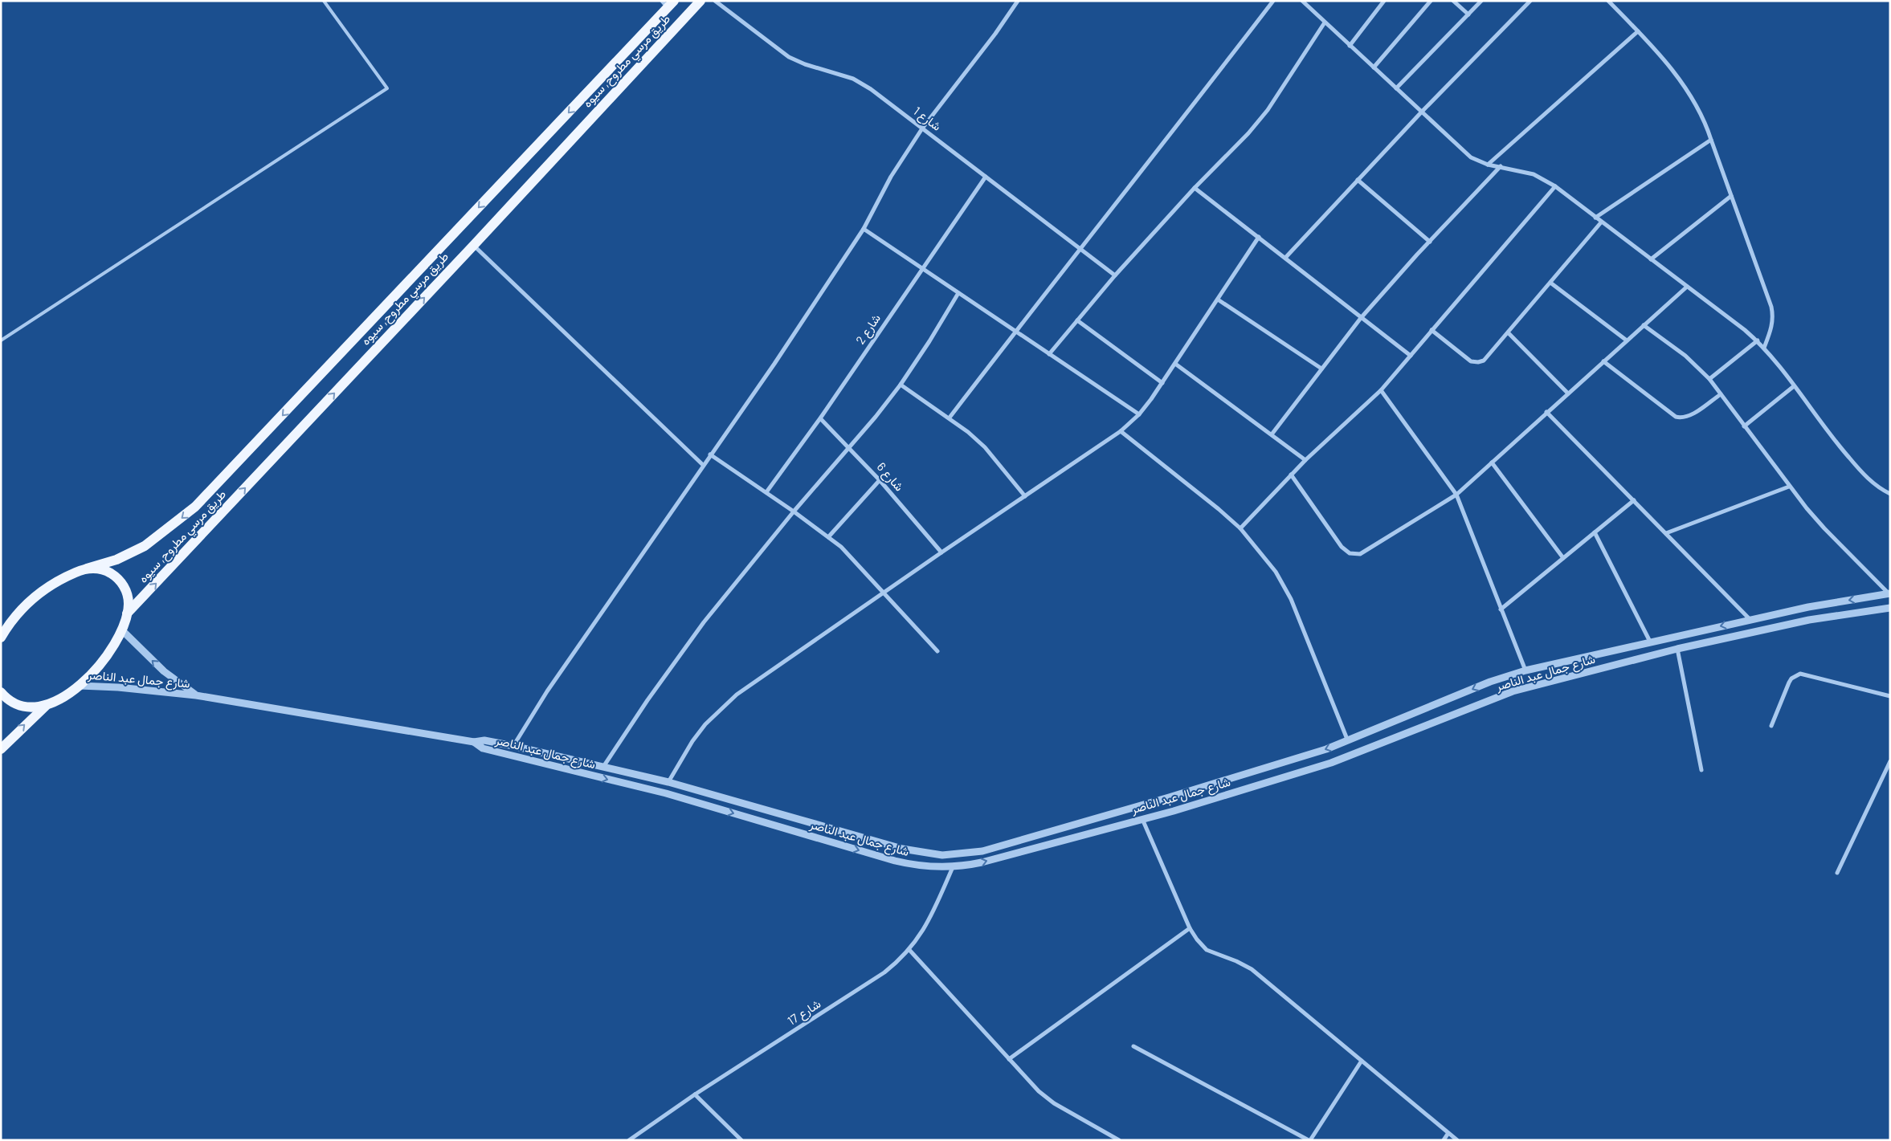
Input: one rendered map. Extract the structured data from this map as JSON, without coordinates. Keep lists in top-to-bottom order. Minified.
{"streets":{"main road":["طريق مرسي مطروح, سيوه"],"street":["شارع 1","شارع 2","شارع 6","شارع جمال عبد الناصر","شارع 17"]},"crossings":[["شارع 1","شارع 2"],["شارع 2","شارع 6"],["شارع جمال عبد الناصر","شارع 17"]]}
